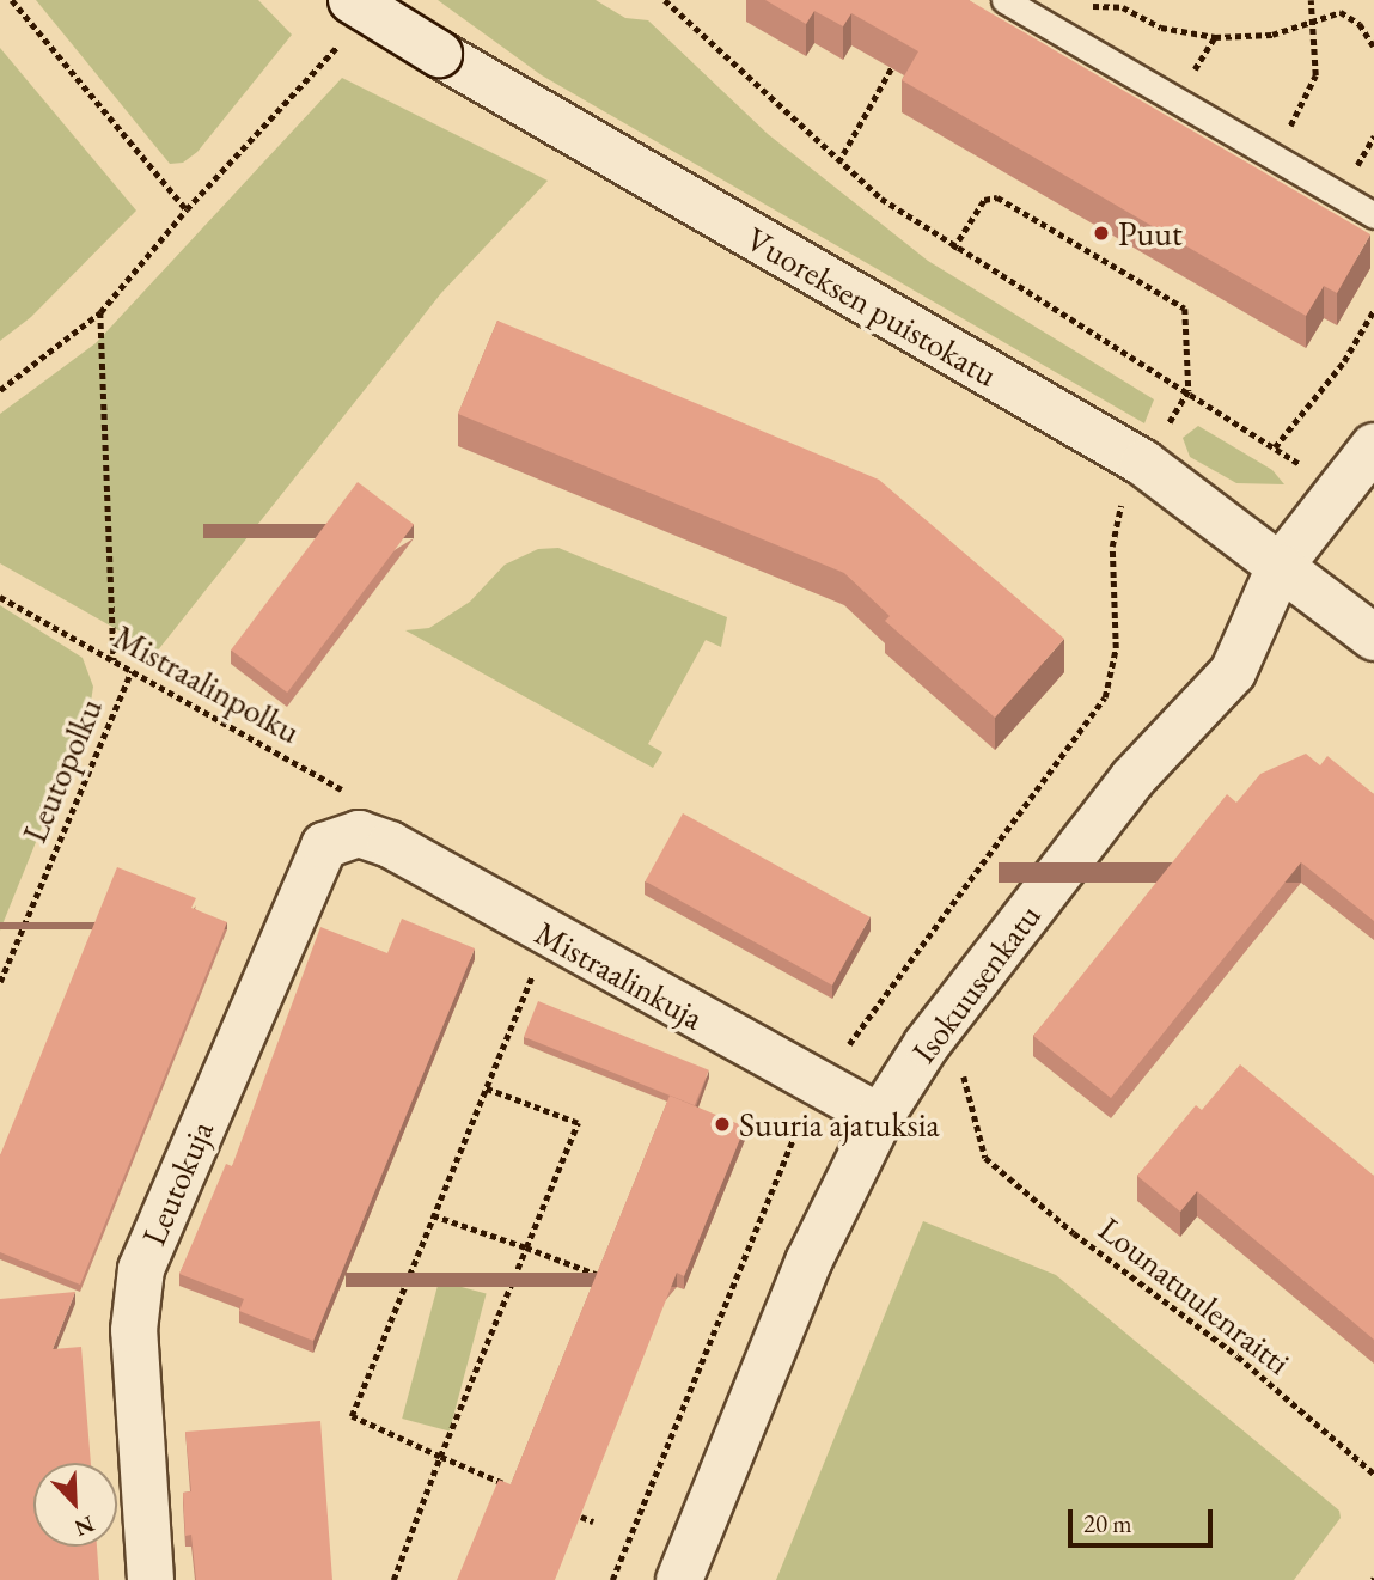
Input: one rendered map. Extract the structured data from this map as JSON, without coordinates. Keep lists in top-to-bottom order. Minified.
{"streets":{"street":["Vuoreksen puistokatu","Mistraalinkuja","Isokuusenkatu","Leutokuja"],"path":["Mistraalinpolku","Leutopolku","Lounatuulenraitti"]},"crossings":[["Vuoreksen puistokatu","Isokuusenkatu"],["Mistraalinpolku","Leutopolku"],["Mistraalinpolku","Mistraalinkuja"],["Mistraalinpolku","Leutokuja"],["Mistraalinkuja","Isokuusenkatu"],["Mistraalinkuja","Leutokuja"]],"places":["Puut","Suuria ajatuksia"],"scale_bar":"20 m","north":"bottom right"}
